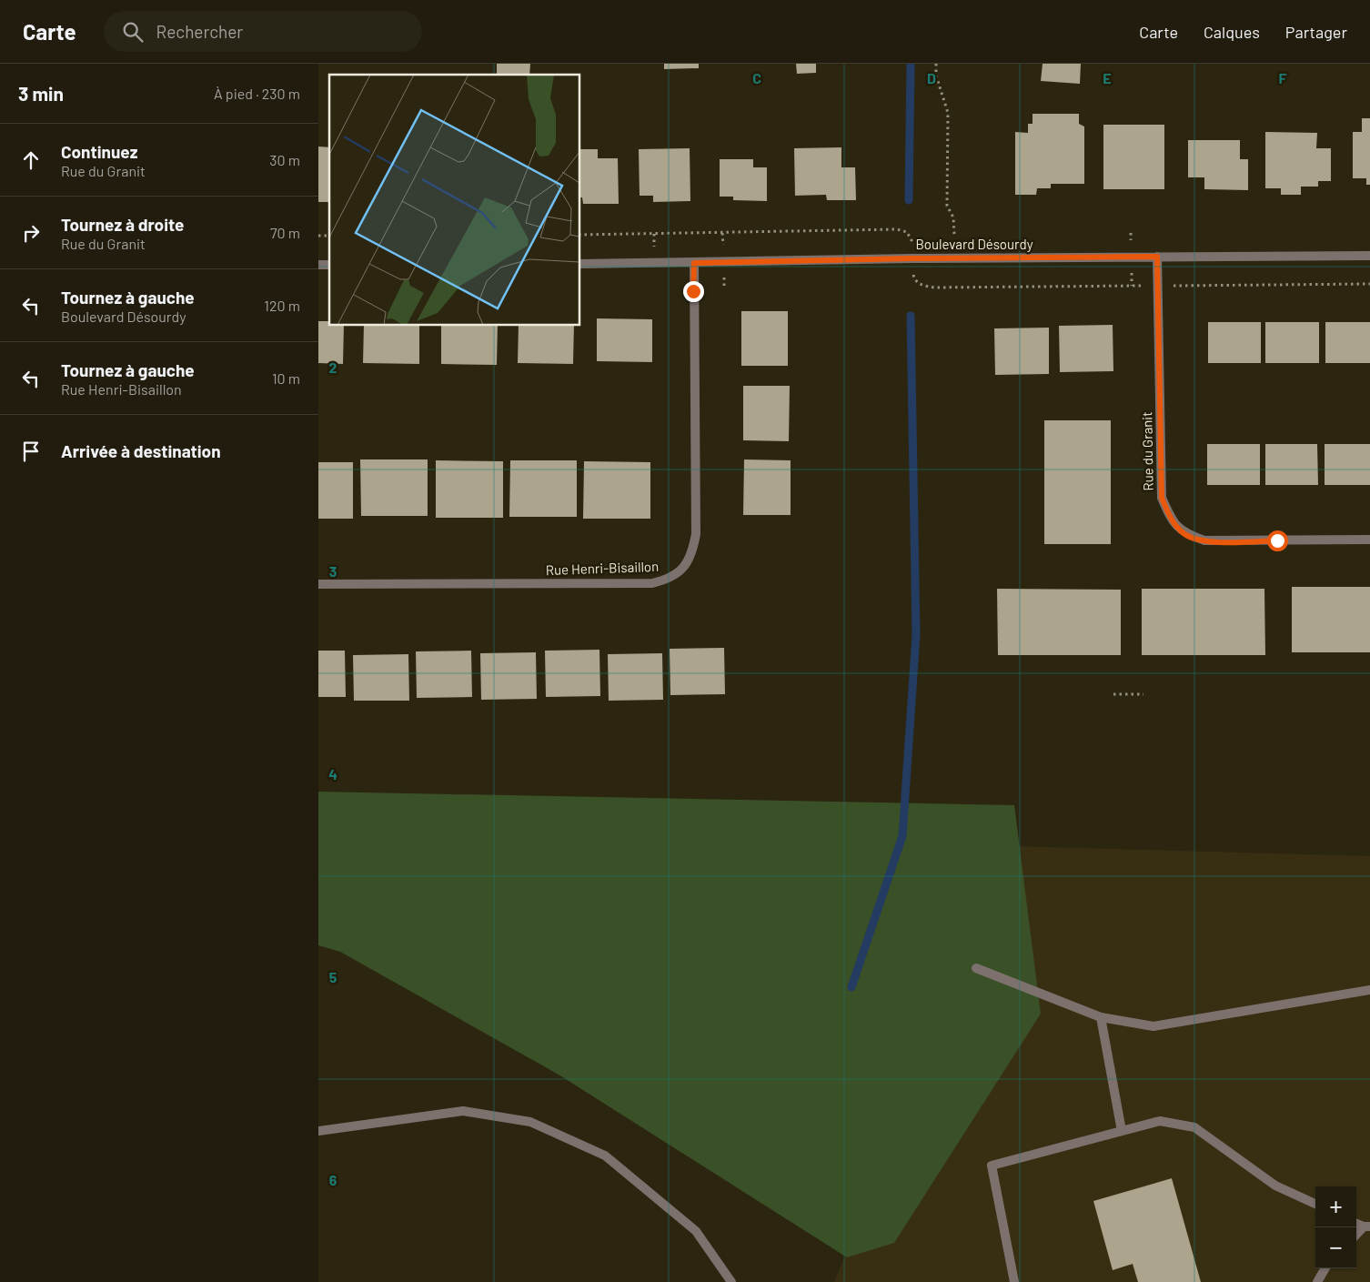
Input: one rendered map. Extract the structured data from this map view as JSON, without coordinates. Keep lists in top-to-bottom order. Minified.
{"streets":{"street":["Boulevard Désourdy","Rue du Granit","Rue Henri-Bisaillon"]},"crossings":[["Boulevard Désourdy","Rue du Granit"],["Boulevard Désourdy","Rue Henri-Bisaillon"]],"page":{"header":"Carte","search":"Rechercher","nav":["Carte","Calques","Partager"],"heading":["3 min","À pied · 230 m"],"list":[["Continuez","Rue du Granit","30 m"],["Tournez à droite","Rue du Granit","70 m"],["Tournez à gauche","Boulevard Désourdy","120 m"],["Tournez à gauche","Rue Henri-Bisaillon","10 m"],"Arrivée à destination"],"map_buttons":["+","−"]},"grid":{"columns":["C","D","E","F"],"rows":["2","3","4","5","6"]}}
